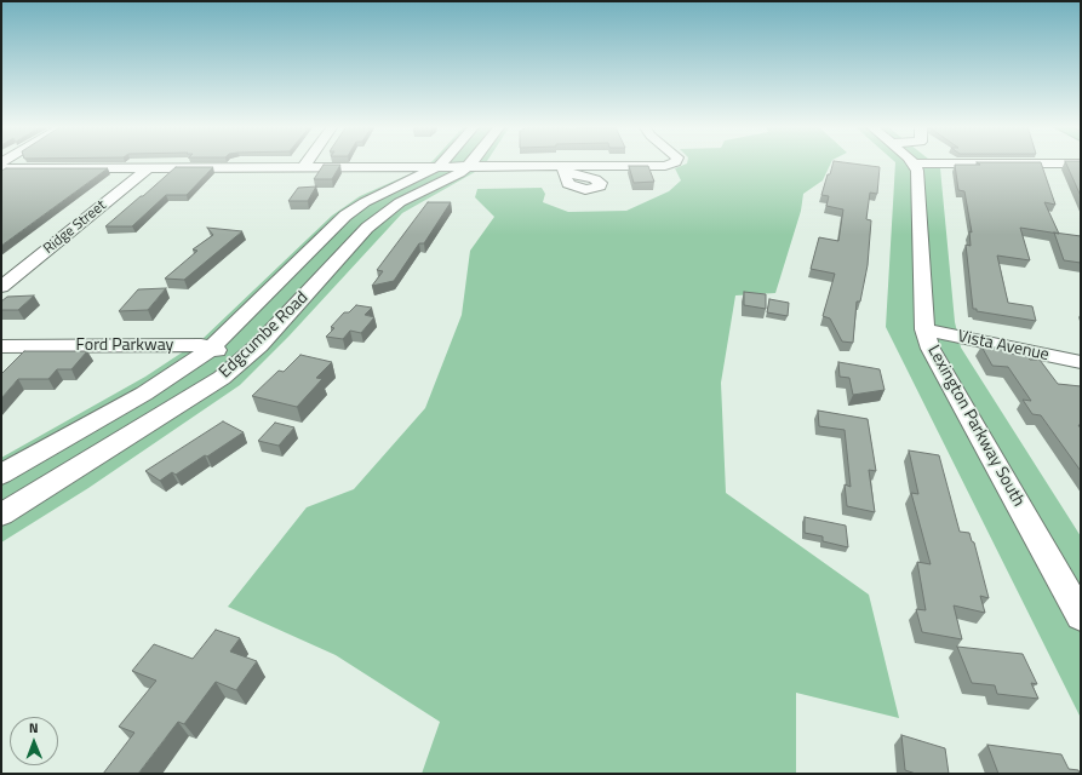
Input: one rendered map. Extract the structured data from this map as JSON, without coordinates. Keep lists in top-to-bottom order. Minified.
{"streets":{"street":["Ridge Street","Edgcumbe Road","Ford Parkway","Vista Avenue","Lexington Parkway South"]},"crossings":[["Edgcumbe Road","Ford Parkway"],["Vista Avenue","Lexington Parkway South"]],"north":"top"}
